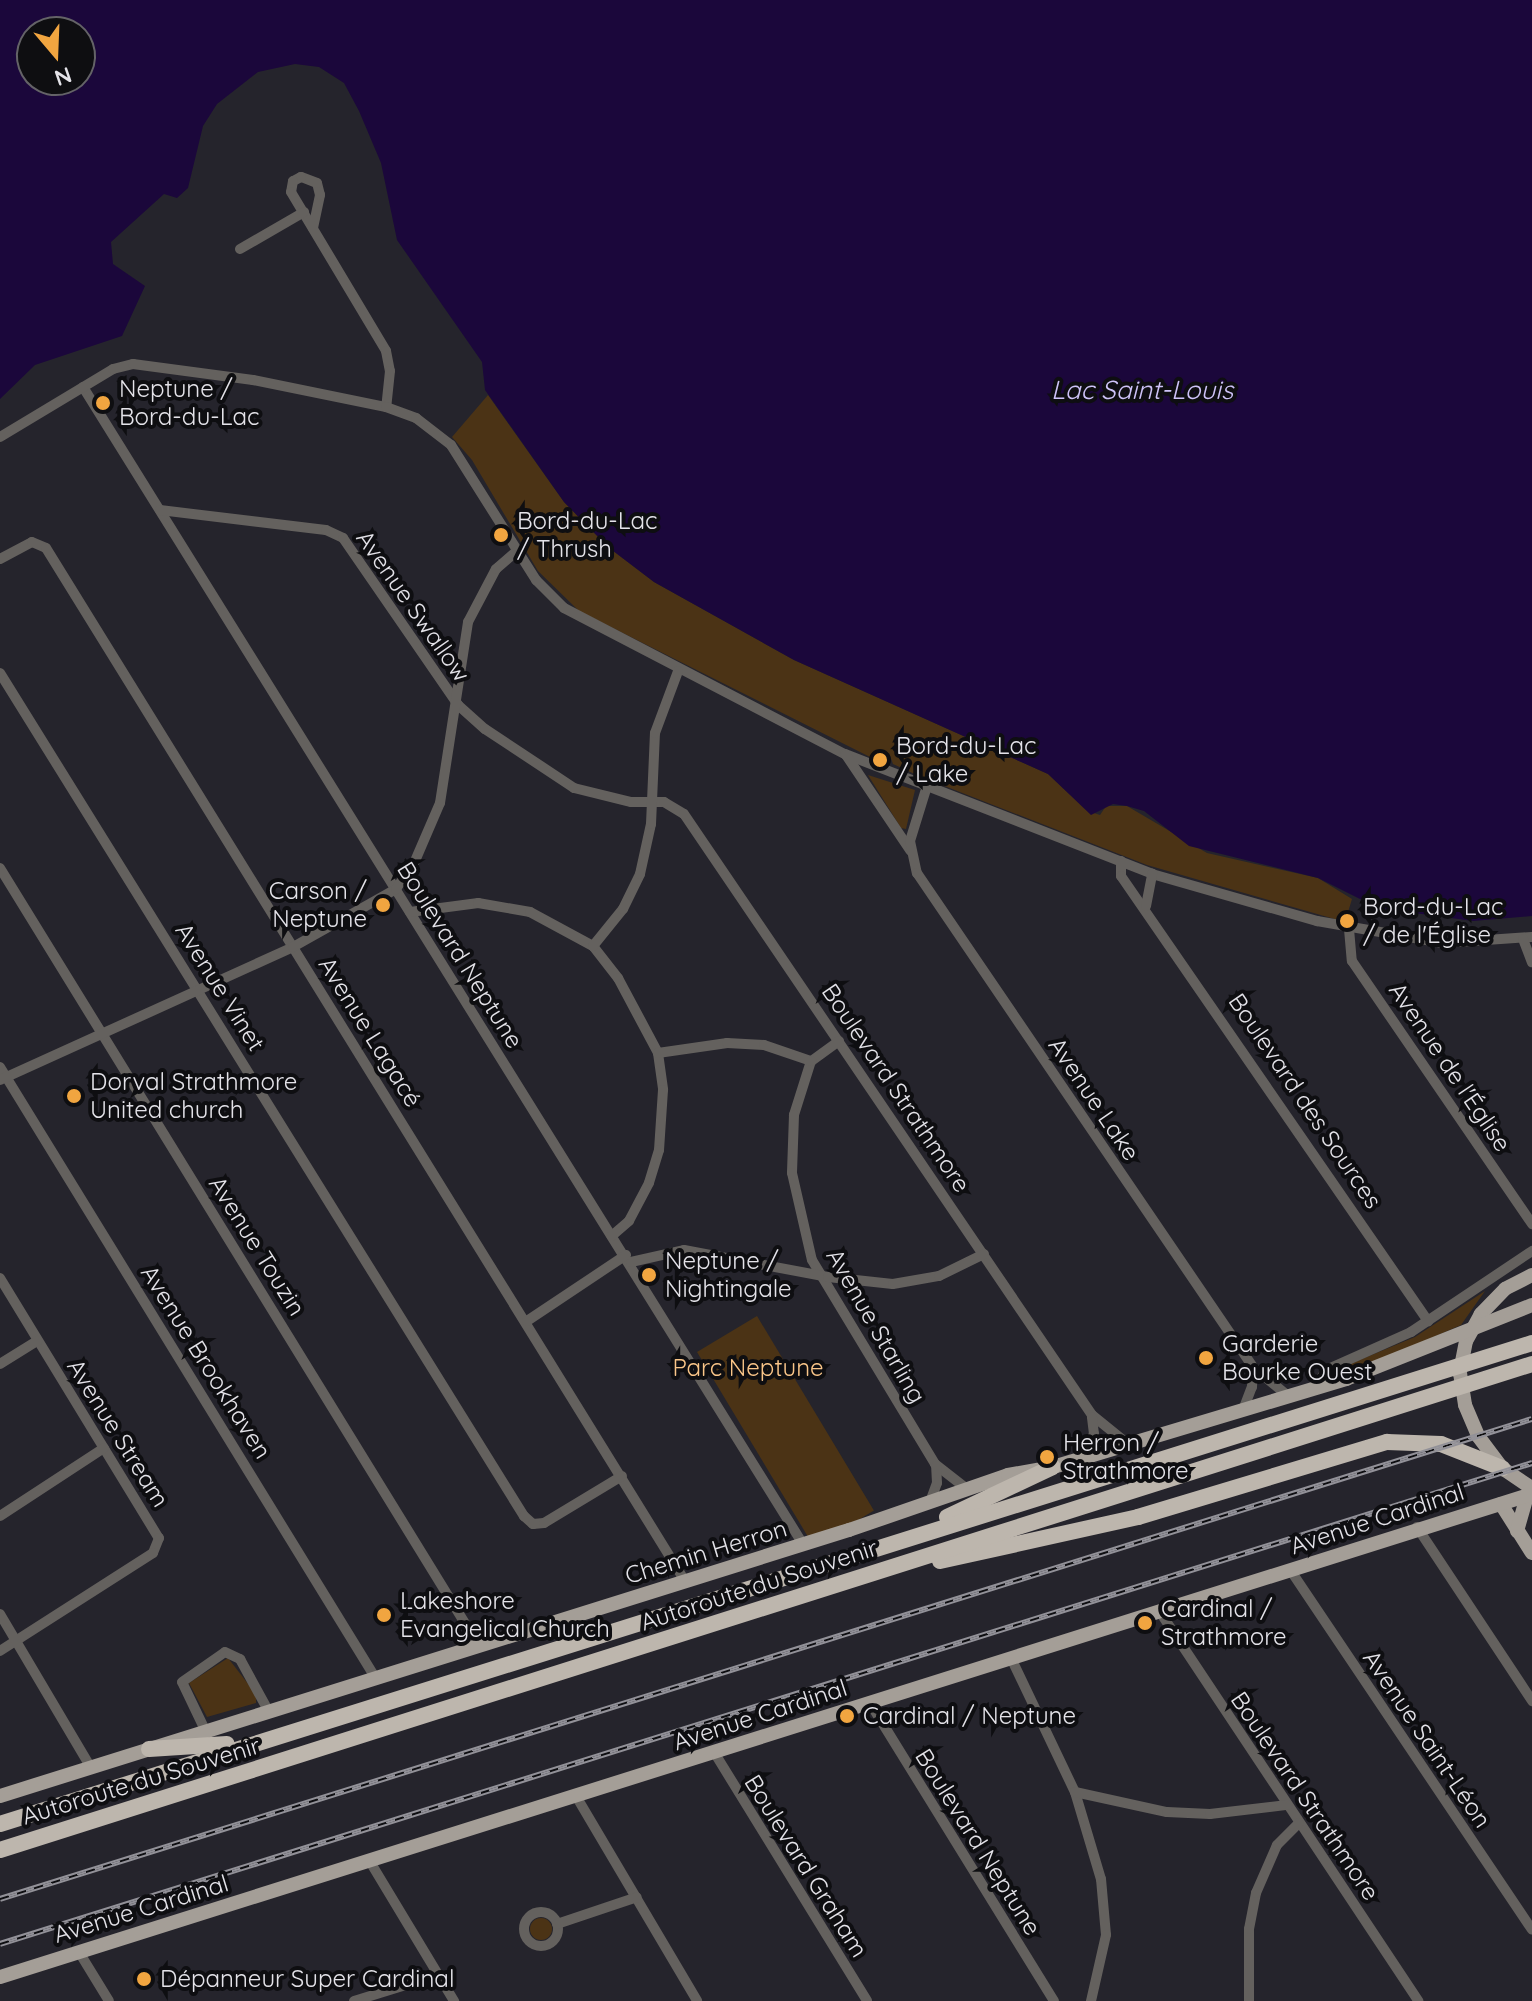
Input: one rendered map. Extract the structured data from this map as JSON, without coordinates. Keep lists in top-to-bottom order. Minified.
{"streets":{"highway":["Autoroute du Souvenir"],"main road":["Avenue Cardinal","Chemin Herron"],"street":["Avenue Swallow","Boulevard Neptune","Avenue Vinet","Avenue Lagacé","Avenue de l'Église","Boulevard Strathmore","Avenue Lake","Boulevard des Sources","Avenue Touzin","Avenue Starling","Avenue Brookhaven","Avenue Stream","Avenue Saint-Léon","Boulevard Graham"]},"crossings":[["Avenue Swallow","Boulevard Neptune"],["Avenue Swallow","Boulevard Strathmore"],["Boulevard Neptune","Avenue Cardinal"],["Boulevard Neptune","Chemin Herron"],["Avenue Vinet","Avenue Lagacé"],["Avenue Lagacé","Chemin Herron"],["Boulevard Strathmore","Avenue Cardinal"],["Boulevard Strathmore","Chemin Herron"],["Avenue Lake","Chemin Herron"],["Avenue Touzin","Chemin Herron"],["Avenue Starling","Chemin Herron"],["Avenue Brookhaven","Chemin Herron"],["Avenue Cardinal","Avenue Saint-Léon"],["Avenue Cardinal","Boulevard Graham"]],"water":["Lac Saint-Louis"],"parks":["Parc Neptune"],"places":["Neptune / Bord-du-Lac","Bord-du-Lac / Thrush","Bord-du-Lac / Lake","Carson / Neptune","Bord-du-Lac / de l'Église","Dorval Strathmore United church","Neptune / Nightingale","Garderie Bourke Ouest","Herron / Strathmore","Lakeshore Evangelical Church","Cardinal / Strathmore","Cardinal / Neptune","Dépanneur Super Cardinal"],"north":"bottom"}
